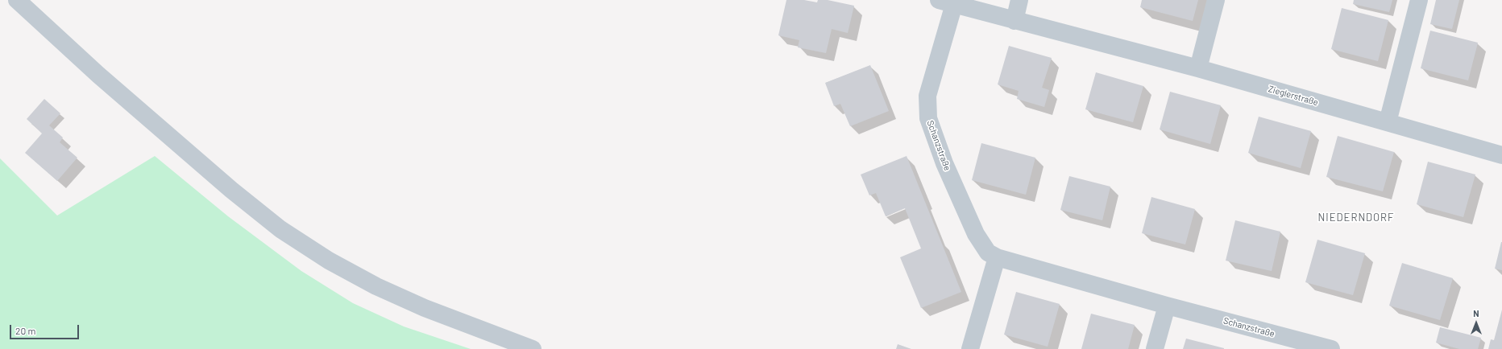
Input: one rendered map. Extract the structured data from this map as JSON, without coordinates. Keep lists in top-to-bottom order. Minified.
{"streets":{"street":["Zieglerstraße","Schanzstraße"]},"crossings":[["Zieglerstraße","Schanzstraße"]],"districts":["NIEDERNDORF"],"scale_bar":"20 m","north":"top"}
